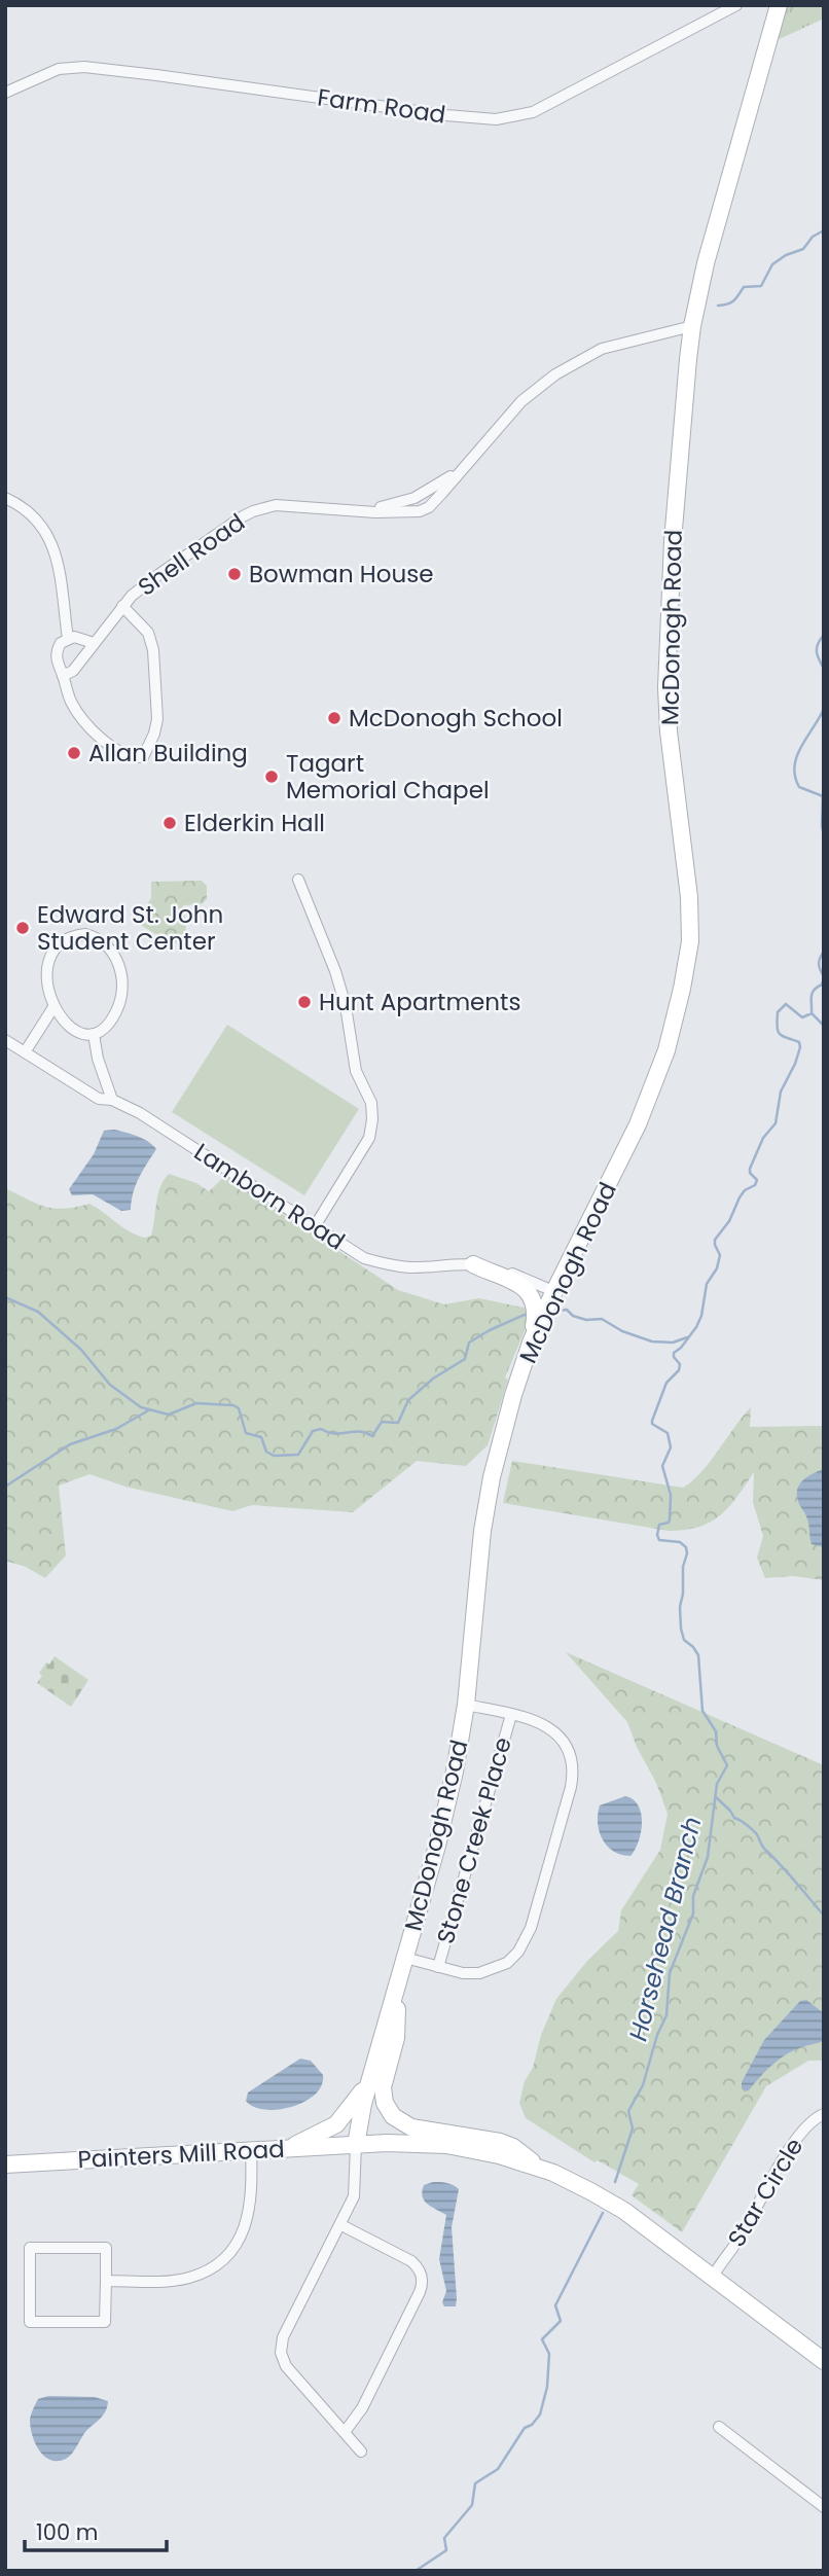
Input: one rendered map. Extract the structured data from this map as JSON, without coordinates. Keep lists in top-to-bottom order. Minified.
{"streets":{"main road":["McDonogh Road","Painters Mill Road"],"street":["Farm Road","Shell Road","Lamborn Road","Stone Creek Place","Star Circle"]},"crossings":[["Shell Road","McDonogh Road"],["McDonogh Road","Lamborn Road"],["McDonogh Road","Painters Mill Road"]],"water":["Horsehead Branch"],"places":["Bowman House","McDonogh School","Allan Building","Tagart Memorial Chapel","Elderkin Hall","Edward St. John Student Center","Hunt Apartments"],"scale_bar":"100 m"}
